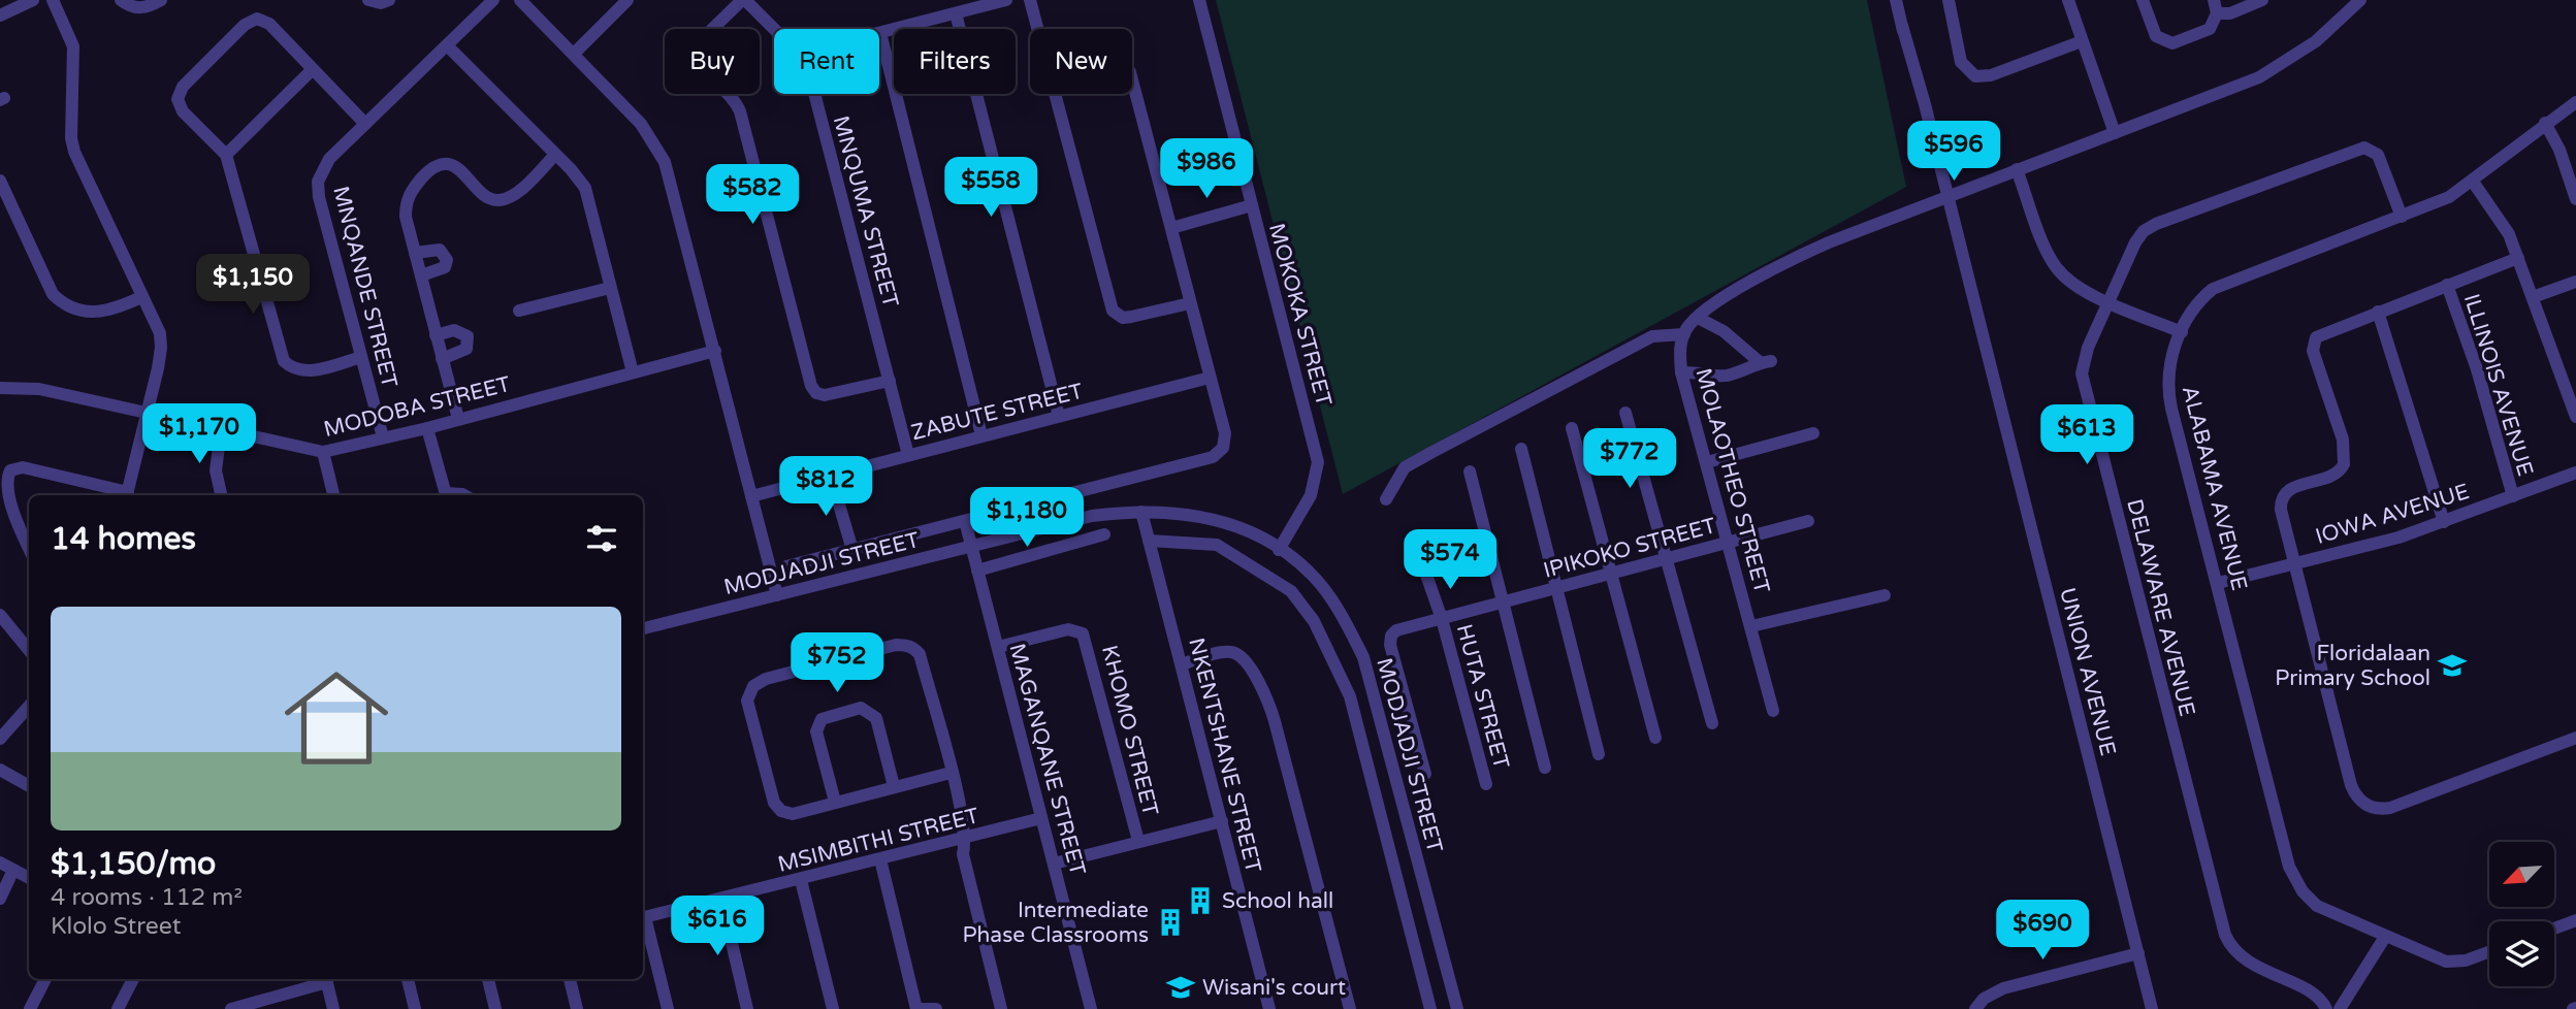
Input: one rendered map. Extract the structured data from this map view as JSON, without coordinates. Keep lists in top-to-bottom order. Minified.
{"streets":{"street":["MNQUMA STREET","MNQANDE STREET","MOKOKA STREET","ILLINOIS AVENUE","MODOBA STREET","ZABUTE STREET","MOLAOTHEO STREET","ALABAMA AVENUE","IOWA AVENUE","IPIKOKO STREET","MODJADJI STREET","DELAWARE AVENUE","UNION AVENUE","HUTA STREET","KHOMO STREET","NKENTSHANE STREET","MAGANQANE STREET","MSIMBITHI STREET"]},"crossings":[["MNQUMA STREET","ZABUTE STREET"],["MNQANDE STREET","MODOBA STREET"],["MOKOKA STREET","MODJADJI STREET"],["ILLINOIS AVENUE","IOWA AVENUE"],["MOLAOTHEO STREET","IPIKOKO STREET"],["ALABAMA AVENUE","IOWA AVENUE"],["ALABAMA AVENUE","DELAWARE AVENUE"],["IPIKOKO STREET","HUTA STREET"],["MODJADJI STREET","NKENTSHANE STREET"],["MODJADJI STREET","MAGANQANE STREET"],["KHOMO STREET","NKENTSHANE STREET"],["KHOMO STREET","MAGANQANE STREET"],["MAGANQANE STREET","MSIMBITHI STREET"]],"places":{"school or university":["Floridalaan Primary School","Wisani's court"],"building":["School hall","Intermediate Phase Classrooms"]},"north":"bottom left","page":{"chip":["Buy","Rent","Filters","New"],"price":["$596","$986","$558","$582","$1,150","$1,170","$613","$772","$812","$1,180","$574","$752","$616","$690"],"heading":"14 homes","list":[{"name":"$1,150/mo","note":"4 rooms · 112 m² · Klolo Street"}]}}
